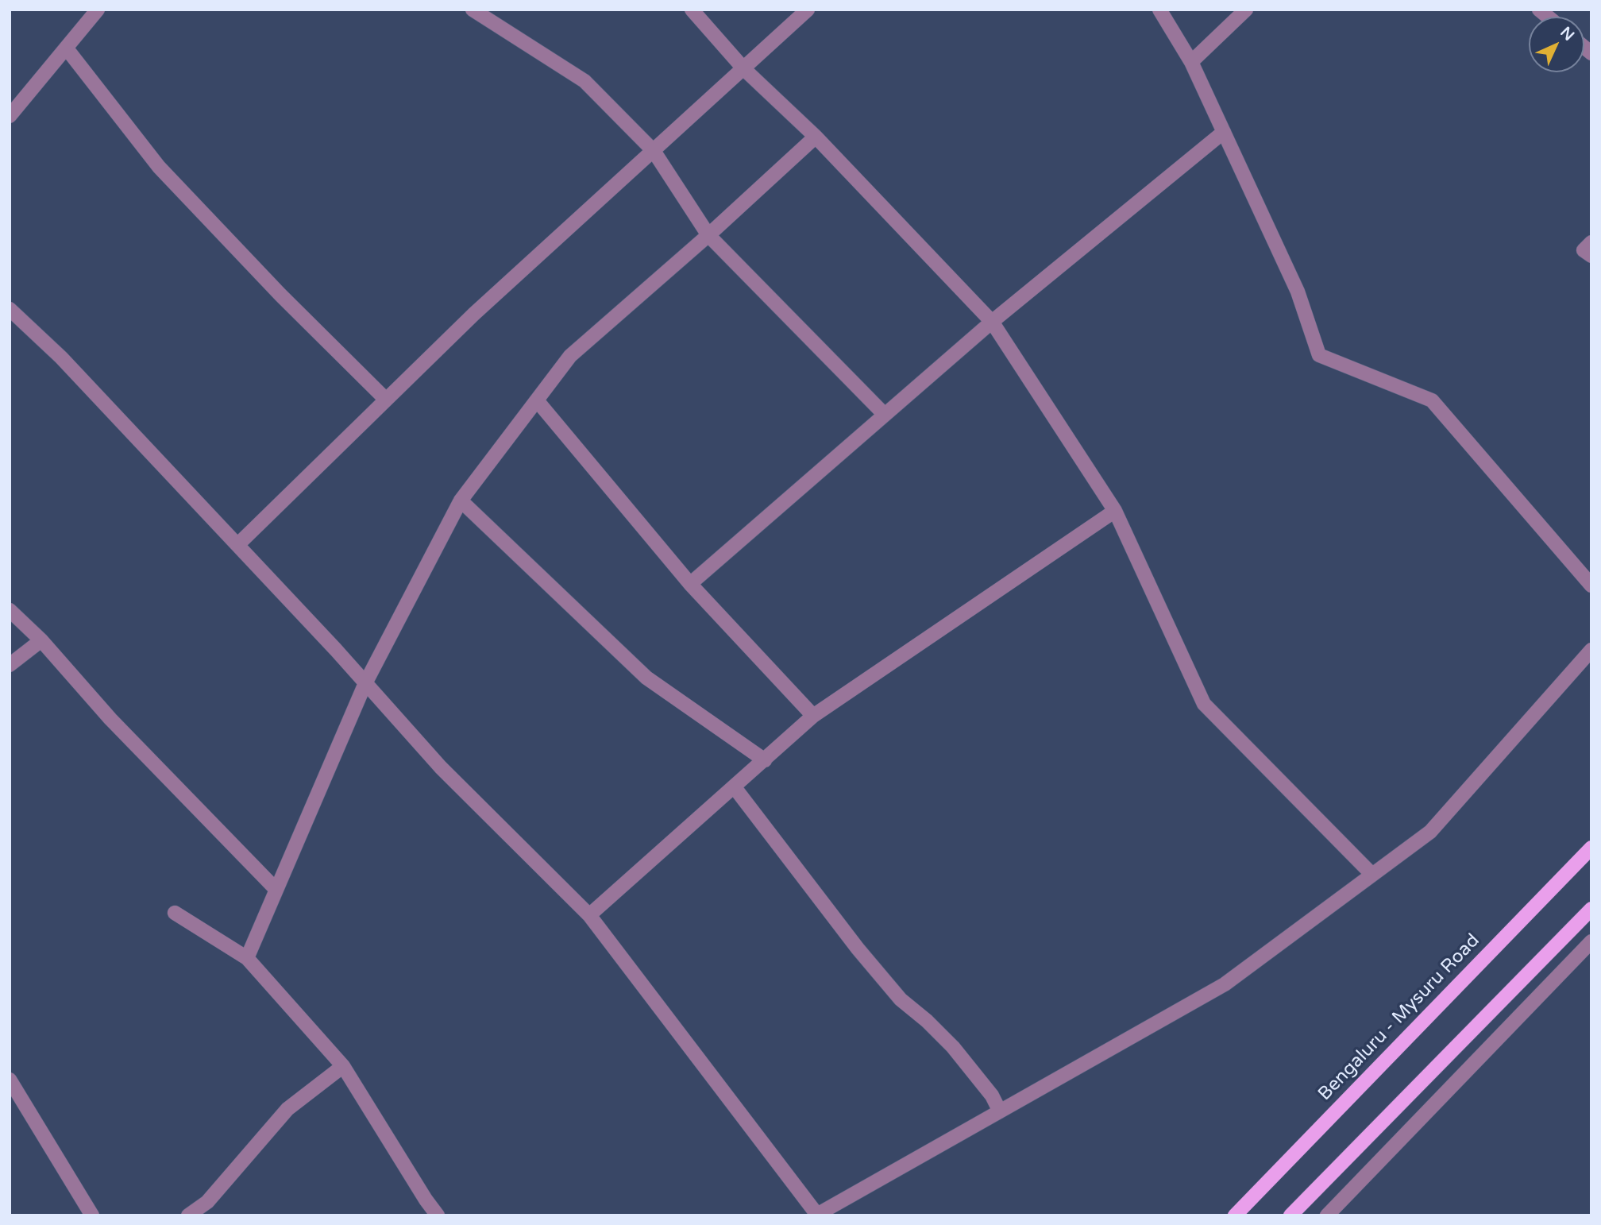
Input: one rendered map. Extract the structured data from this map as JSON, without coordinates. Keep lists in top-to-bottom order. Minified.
{"streets":{"main road":["Bengaluru - Mysuru Road"]},"north":"top right"}
